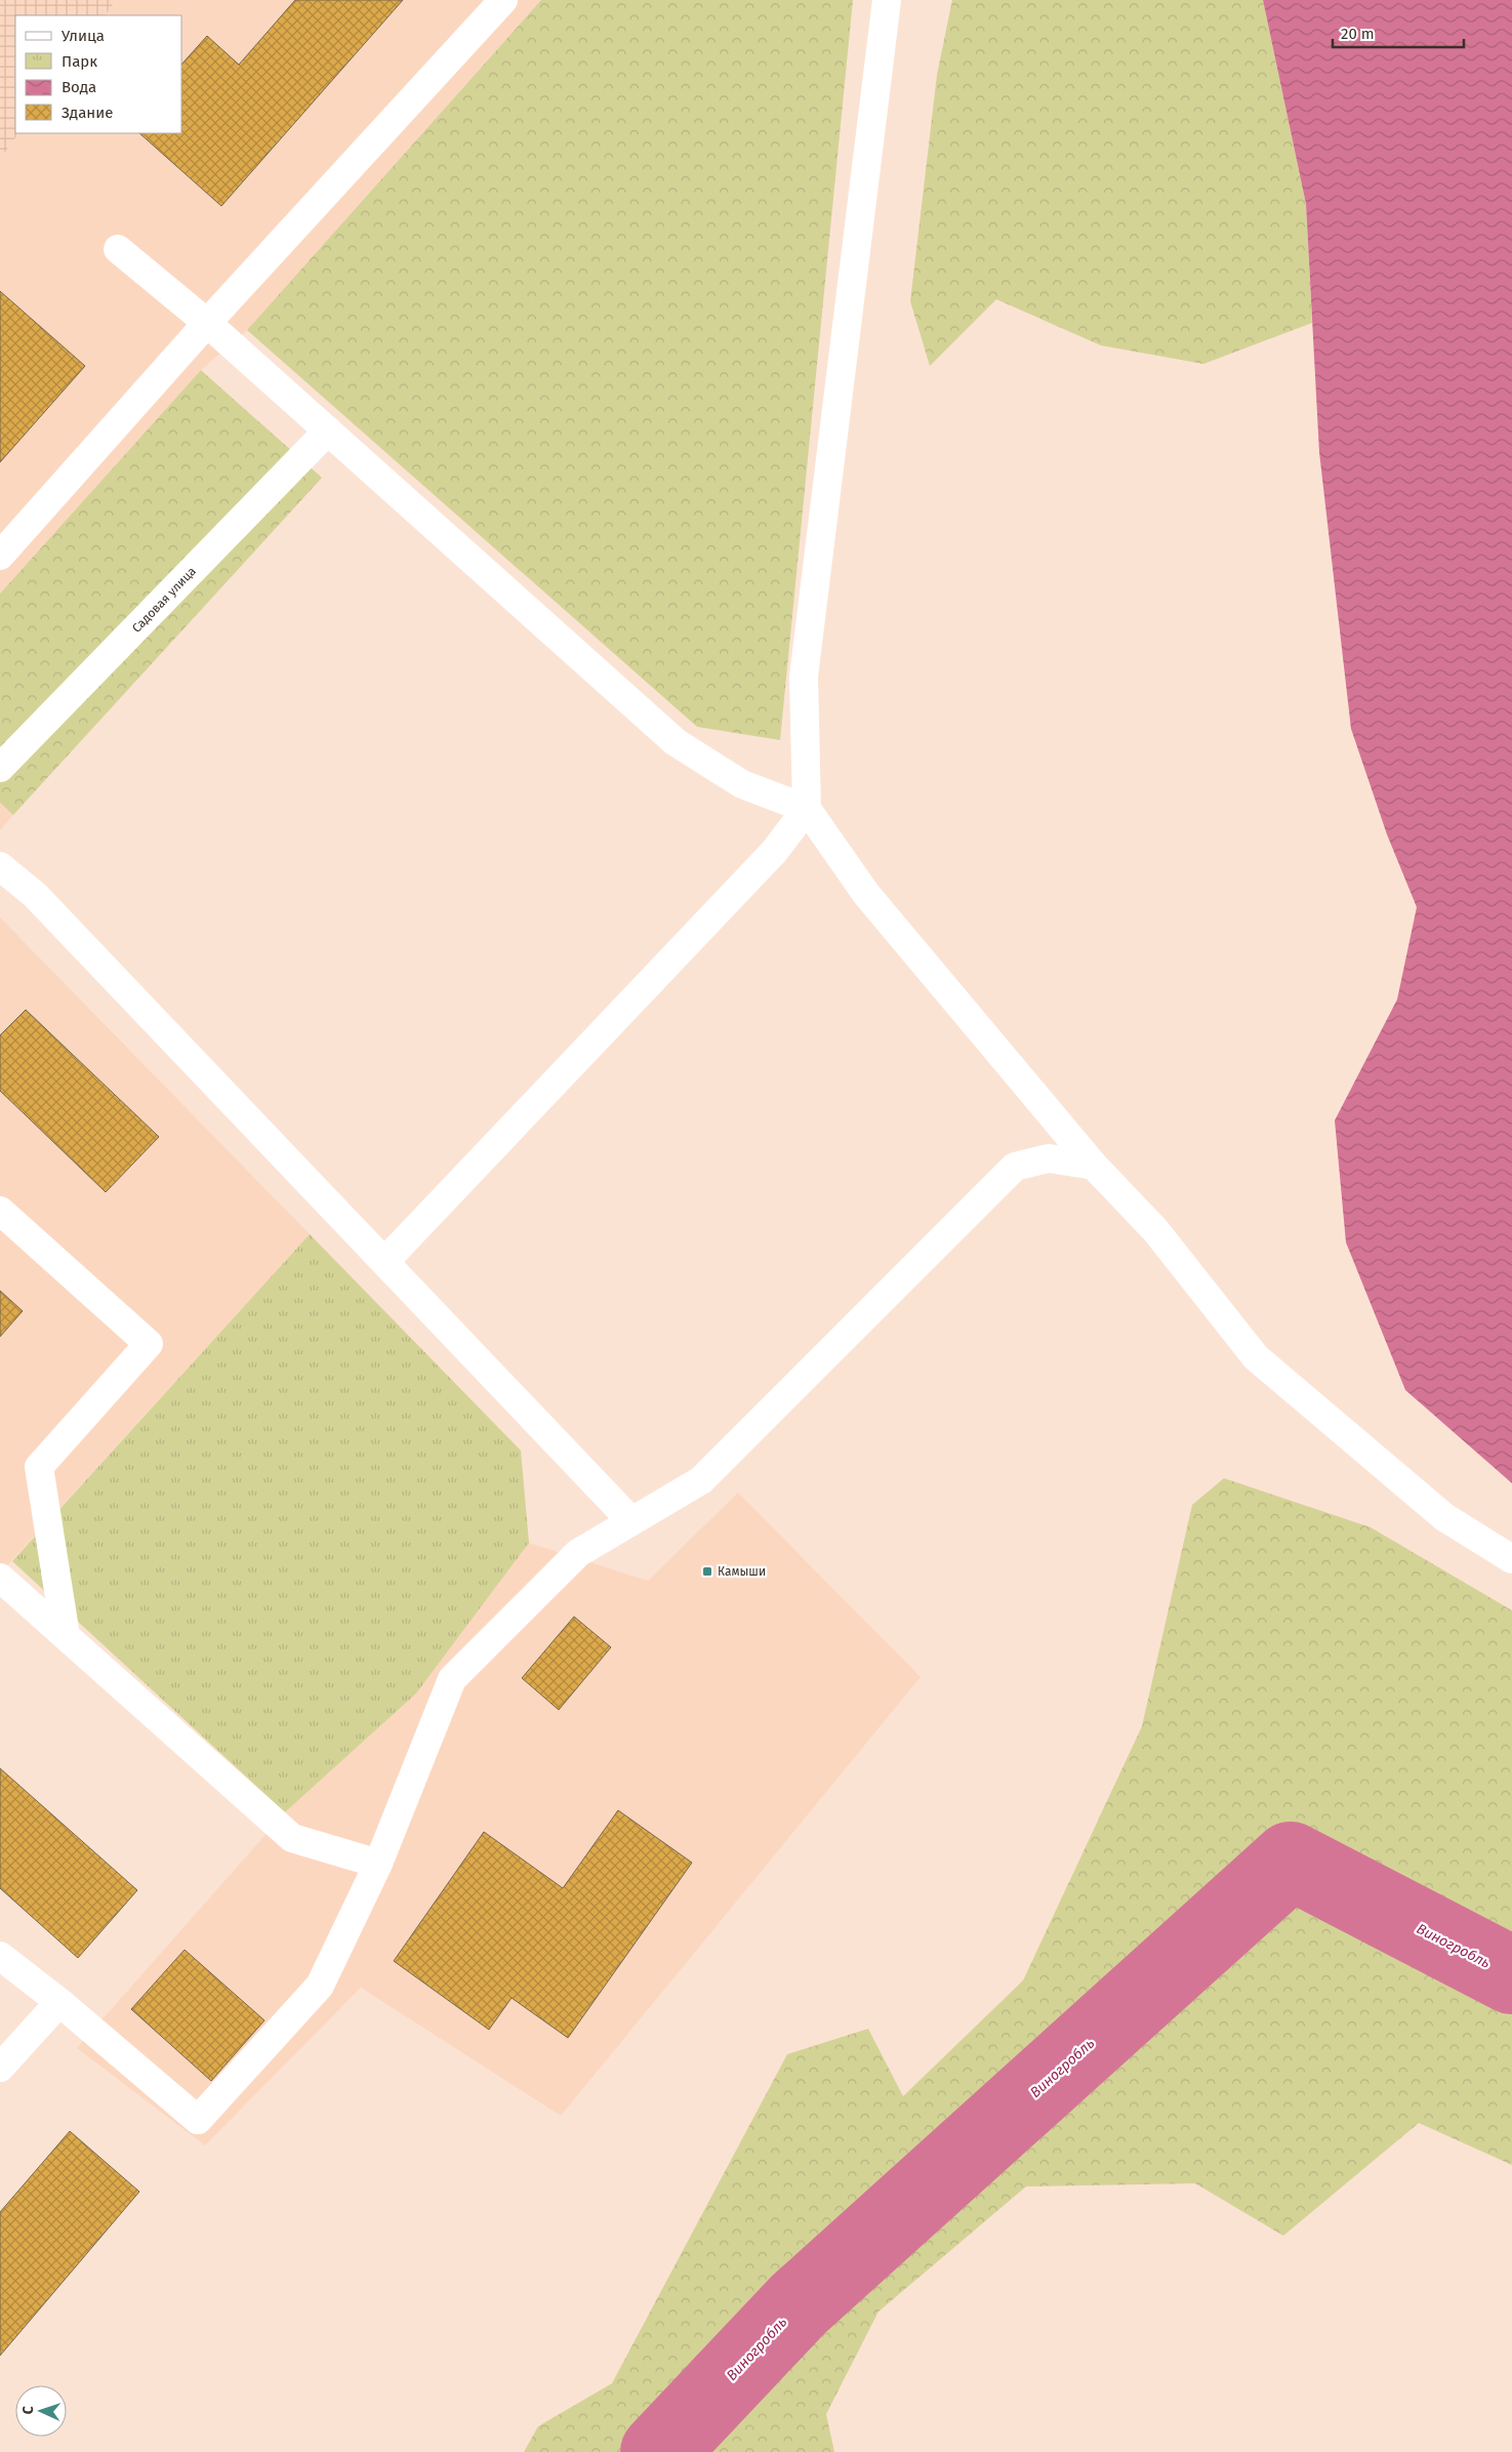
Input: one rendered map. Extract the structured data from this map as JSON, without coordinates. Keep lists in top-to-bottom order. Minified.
{"streets":{"street":["Садовая улица"]},"water":["Виногробль"],"places":{"transit":["Камыши"]},"legend":["Улица","Парк","Вода","Здание"],"scale_bar":"20 m","north":"left"}
